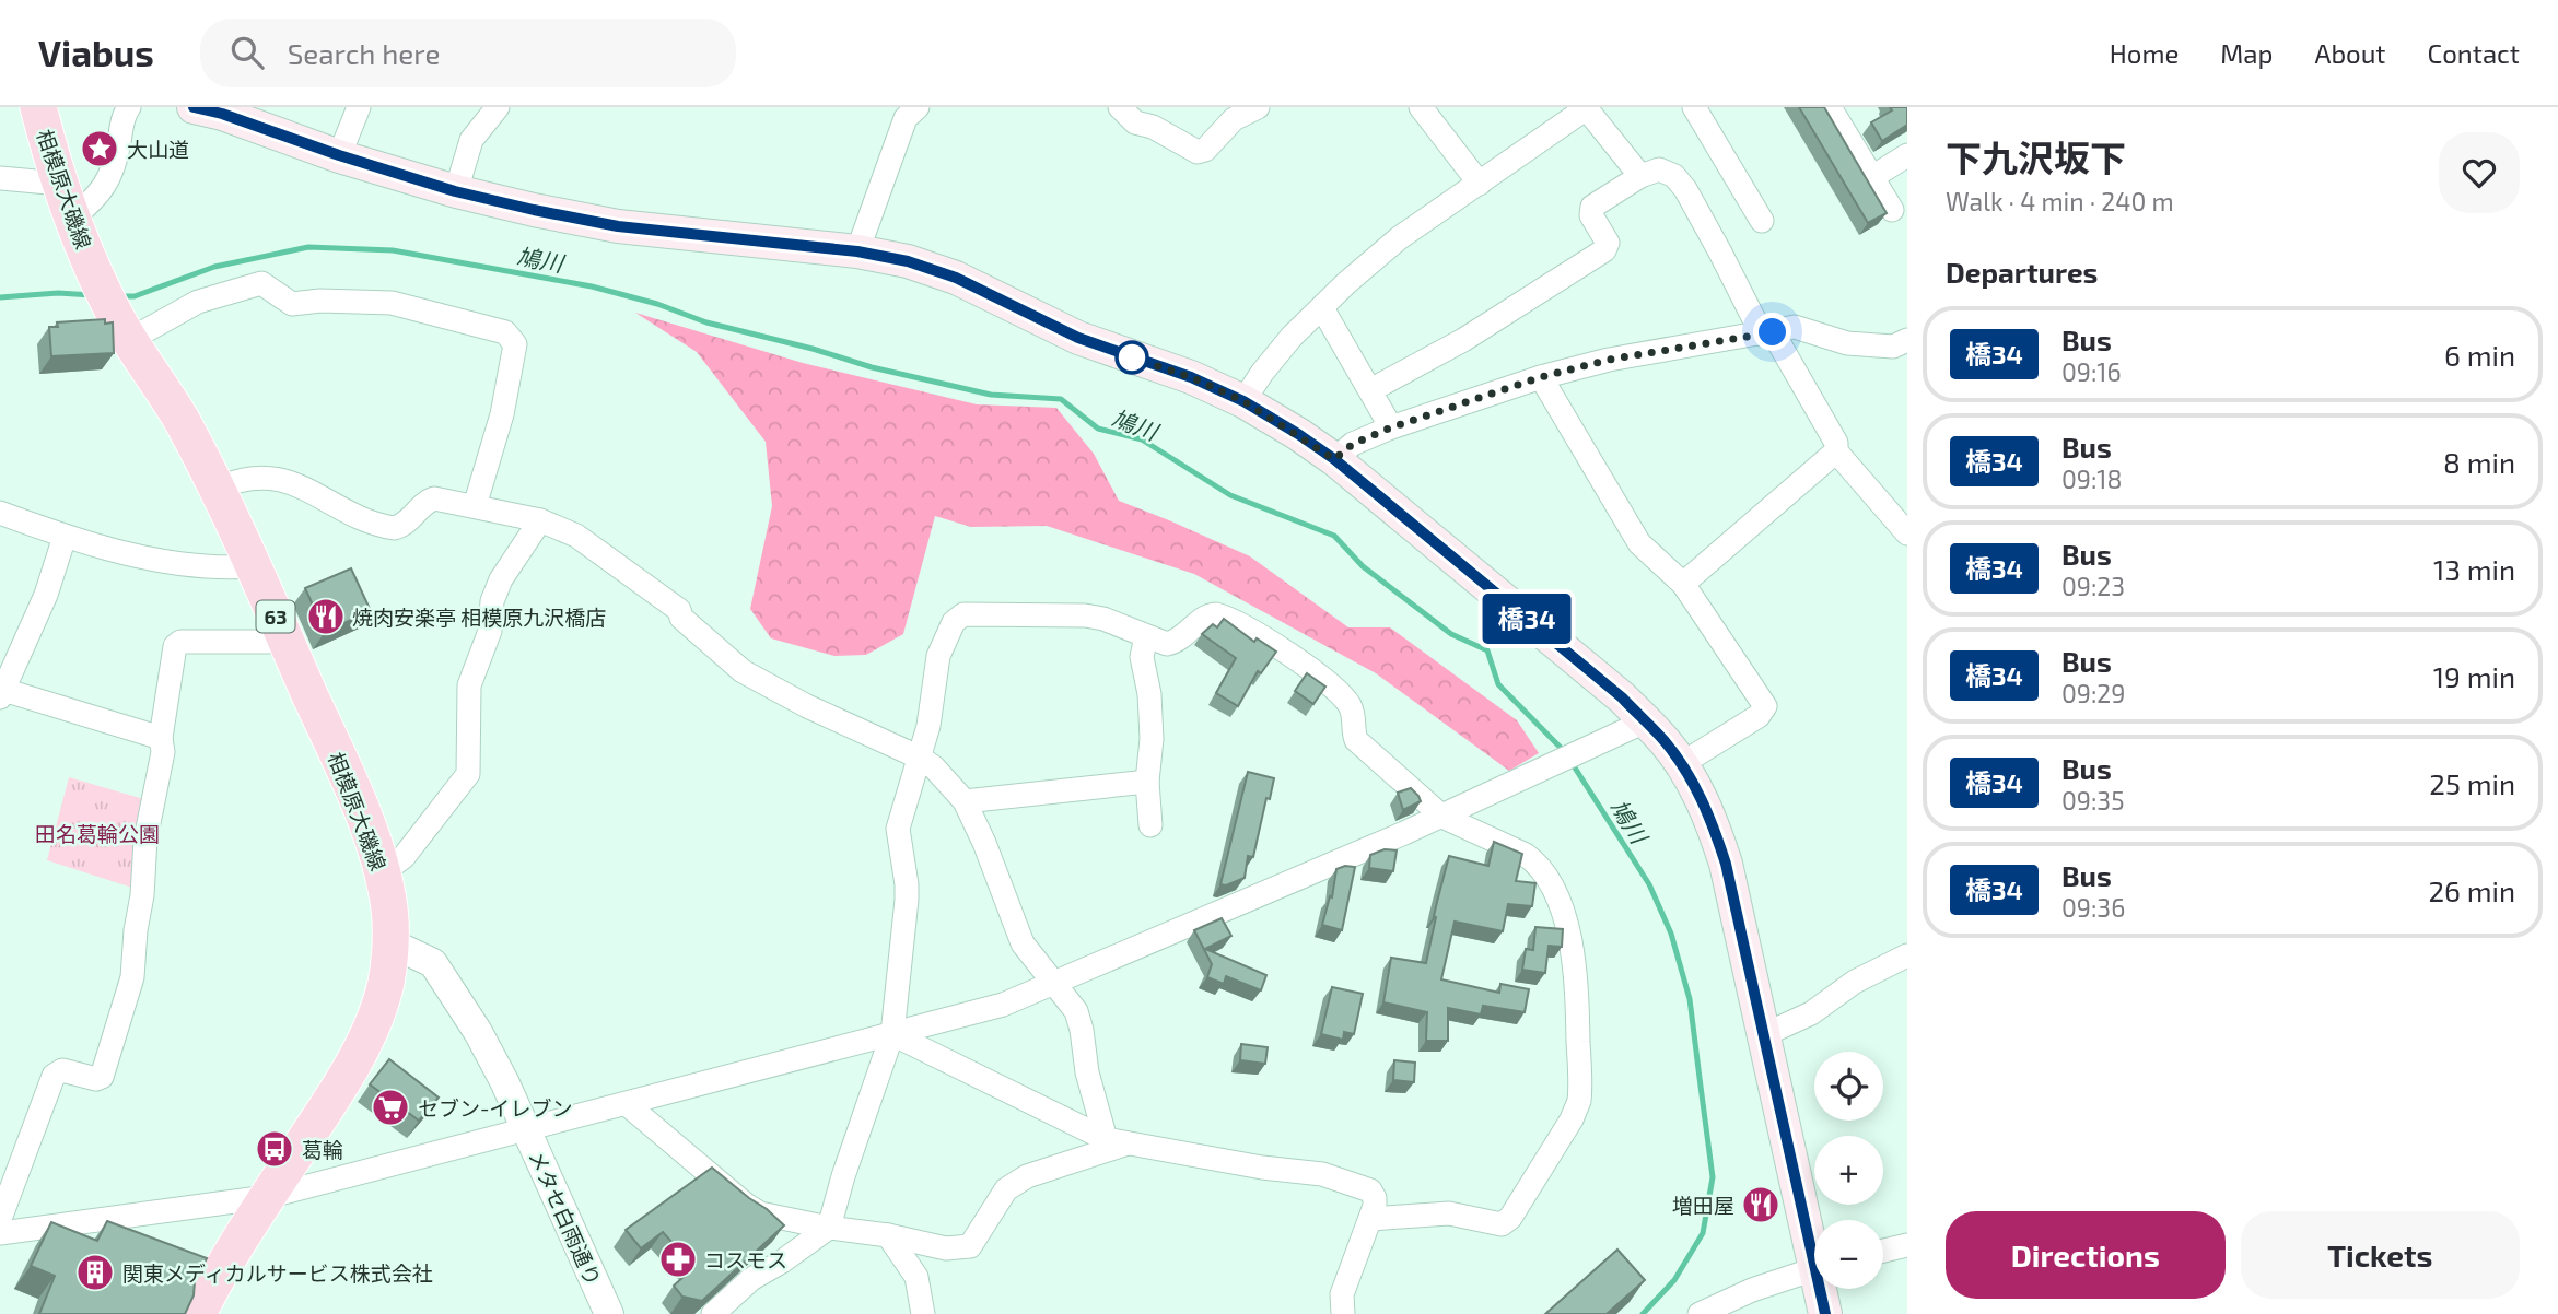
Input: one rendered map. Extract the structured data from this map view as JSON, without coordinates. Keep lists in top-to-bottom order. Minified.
{"streets":{"main road":["相模原大磯線","63"],"street":["メタセ白雨通り"]},"crossings":[["相模原大磯線","メタセ白雨通り"]],"water":["鳩川"],"parks":["田名葛輪公園"],"places":{"place":["大山道"],"restaurant":["焼肉安楽亭 相模原九沢橋店","増田屋"],"supermarket":["セブン-イレブン"],"bus stop":["葛輪"],"pharmacy":["コスモス"],"building":["関東メディカルサービス株式会社"]},"lines":["bus line 橋34"],"page":{"header":"Viabus","search":"Search here","nav":["Home","Map","About","Contact"],"on_map":"橋34","heading":[["下九沢坂下","Walk · 4 min · 240 m"],"Departures"],"list":[{"mark":"橋34","name":"Bus","note":"09:16","value":"6 min"},{"mark":"橋34","name":"Bus","note":"09:18","value":"8 min"},{"mark":"橋34","name":"Bus","note":"09:23","value":"13 min"},{"mark":"橋34","name":"Bus","note":"09:29","value":"19 min"},{"mark":"橋34","name":"Bus","note":"09:35","value":"25 min"},{"mark":"橋34","name":"Bus","note":"09:36","value":"26 min"}],"map_buttons":["+","−"],"buttons":["Directions","Tickets"]}}
